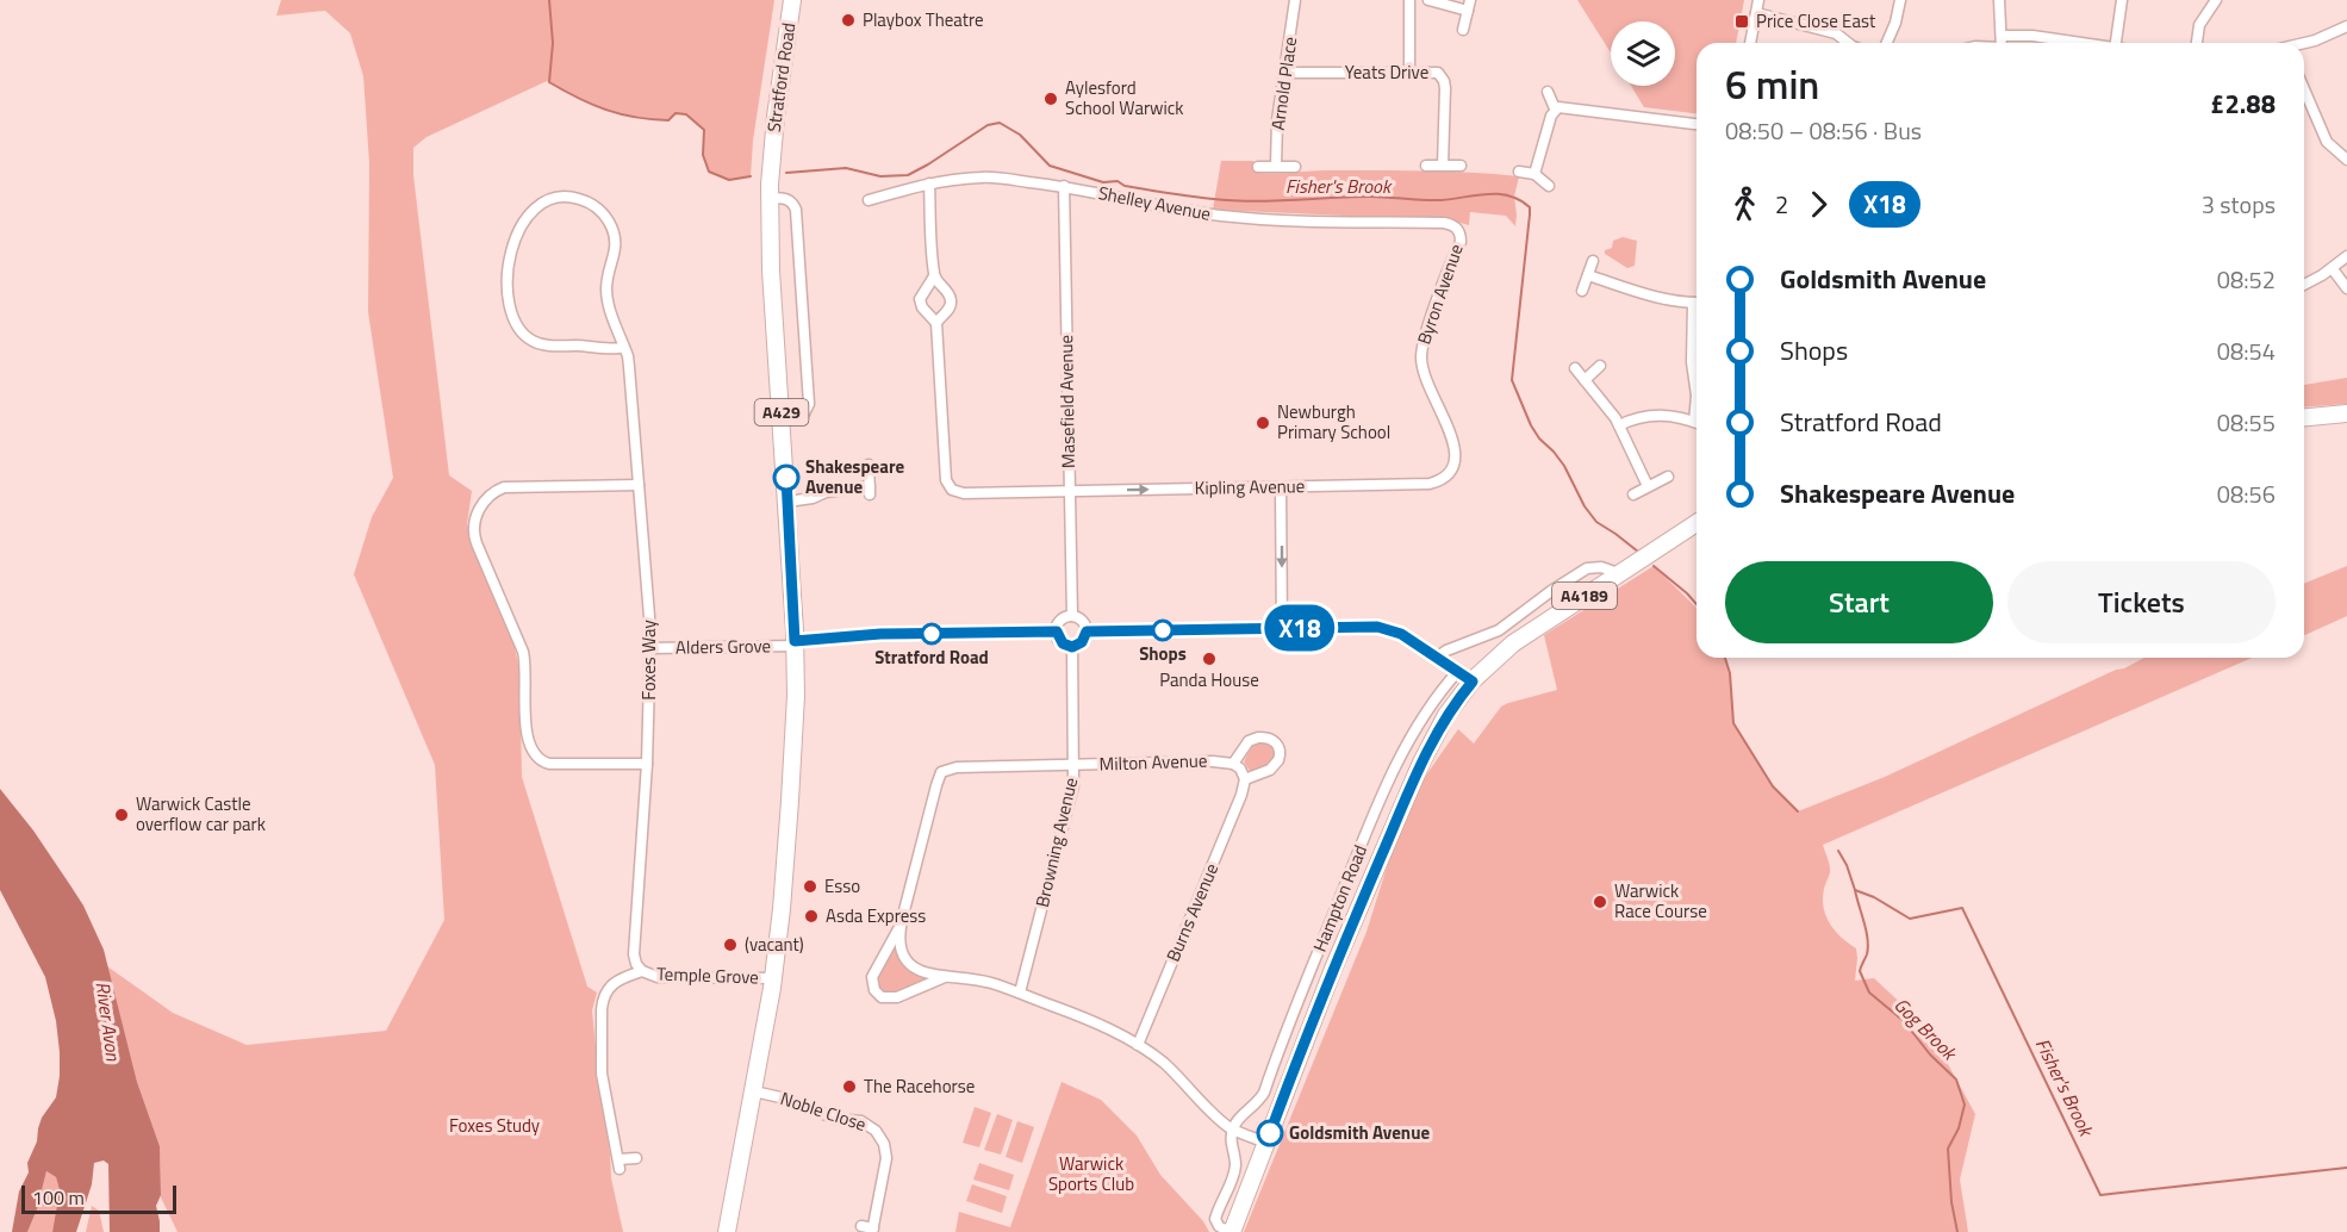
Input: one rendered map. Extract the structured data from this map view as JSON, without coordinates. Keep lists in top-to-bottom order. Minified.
{"streets":{"main road":["Stratford Road","A429","A4189","Hampton Road"],"street":["Yeats Drive","Arnold Place","Shelley Avenue","Byron Avenue","Masefield Avenue","Kipling Avenue","Alders Grove","Foxes Way","Milton Avenue","Browning Avenue","Burns Avenue","Temple Grove","Noble Close"]},"crossings":[["Yeats Drive","Arnold Place"],["Stratford Road","Alders Grove"],["Stratford Road","Temple Grove"],["Stratford Road","Noble Close"],["Shelley Avenue","Byron Avenue"],["Shelley Avenue","Masefield Avenue"],["Byron Avenue","Kipling Avenue"],["Masefield Avenue","Kipling Avenue"],["Masefield Avenue","Browning Avenue"],["Alders Grove","Foxes Way"],["Foxes Way","Temple Grove"],["Milton Avenue","Browning Avenue"]],"water":["Fisher's Brook","River Avon","Gog Brook"],"parks":["Foxes Study","Warwick Sports Club"],"places":{"other":["Playbox Theatre","Aylesford School Warwick","Newburgh Primary School","Shakespeare Avenue","Shops","Stratford Road","Panda House","Warwick Castle overflow car park","Esso","Warwick Race Course","Asda Express","(vacant)","The Racehorse","Goldsmith Avenue"],"transit":["Price Close East"]},"lines":["bus line X18"],"scale_bar":"100 m","page":{"on_map":"X18","heading":["6 min","08:50 – 08:56 · Bus","£2.88"],"legs":["2","X18","3 stops"],"list":[{"name":"Goldsmith Avenue","value":"08:52"},{"name":"Shops","value":"08:54"},{"name":"Stratford Road","value":"08:55"},{"name":"Shakespeare Avenue","value":"08:56"}],"buttons":["Start","Tickets"],"scale":"100 m"}}
